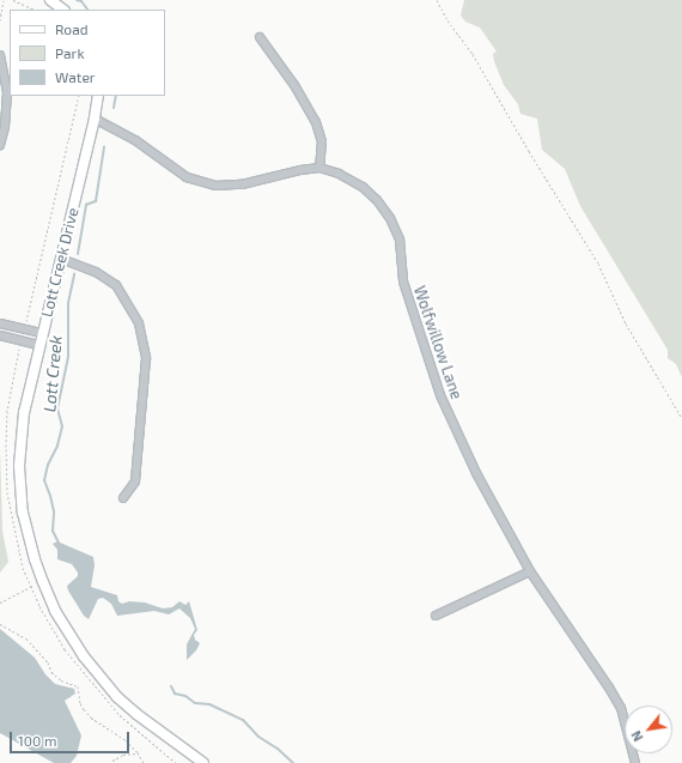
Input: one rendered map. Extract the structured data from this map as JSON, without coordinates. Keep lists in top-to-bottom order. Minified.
{"streets":{"street":["Lott Creek Drive","Wolfwillow Lane"]},"crossings":[["Lott Creek Drive","Wolfwillow Lane"]],"water":["Lott Creek"],"legend":["Road","Park","Water"],"scale_bar":"100 m","north":"bottom left"}
